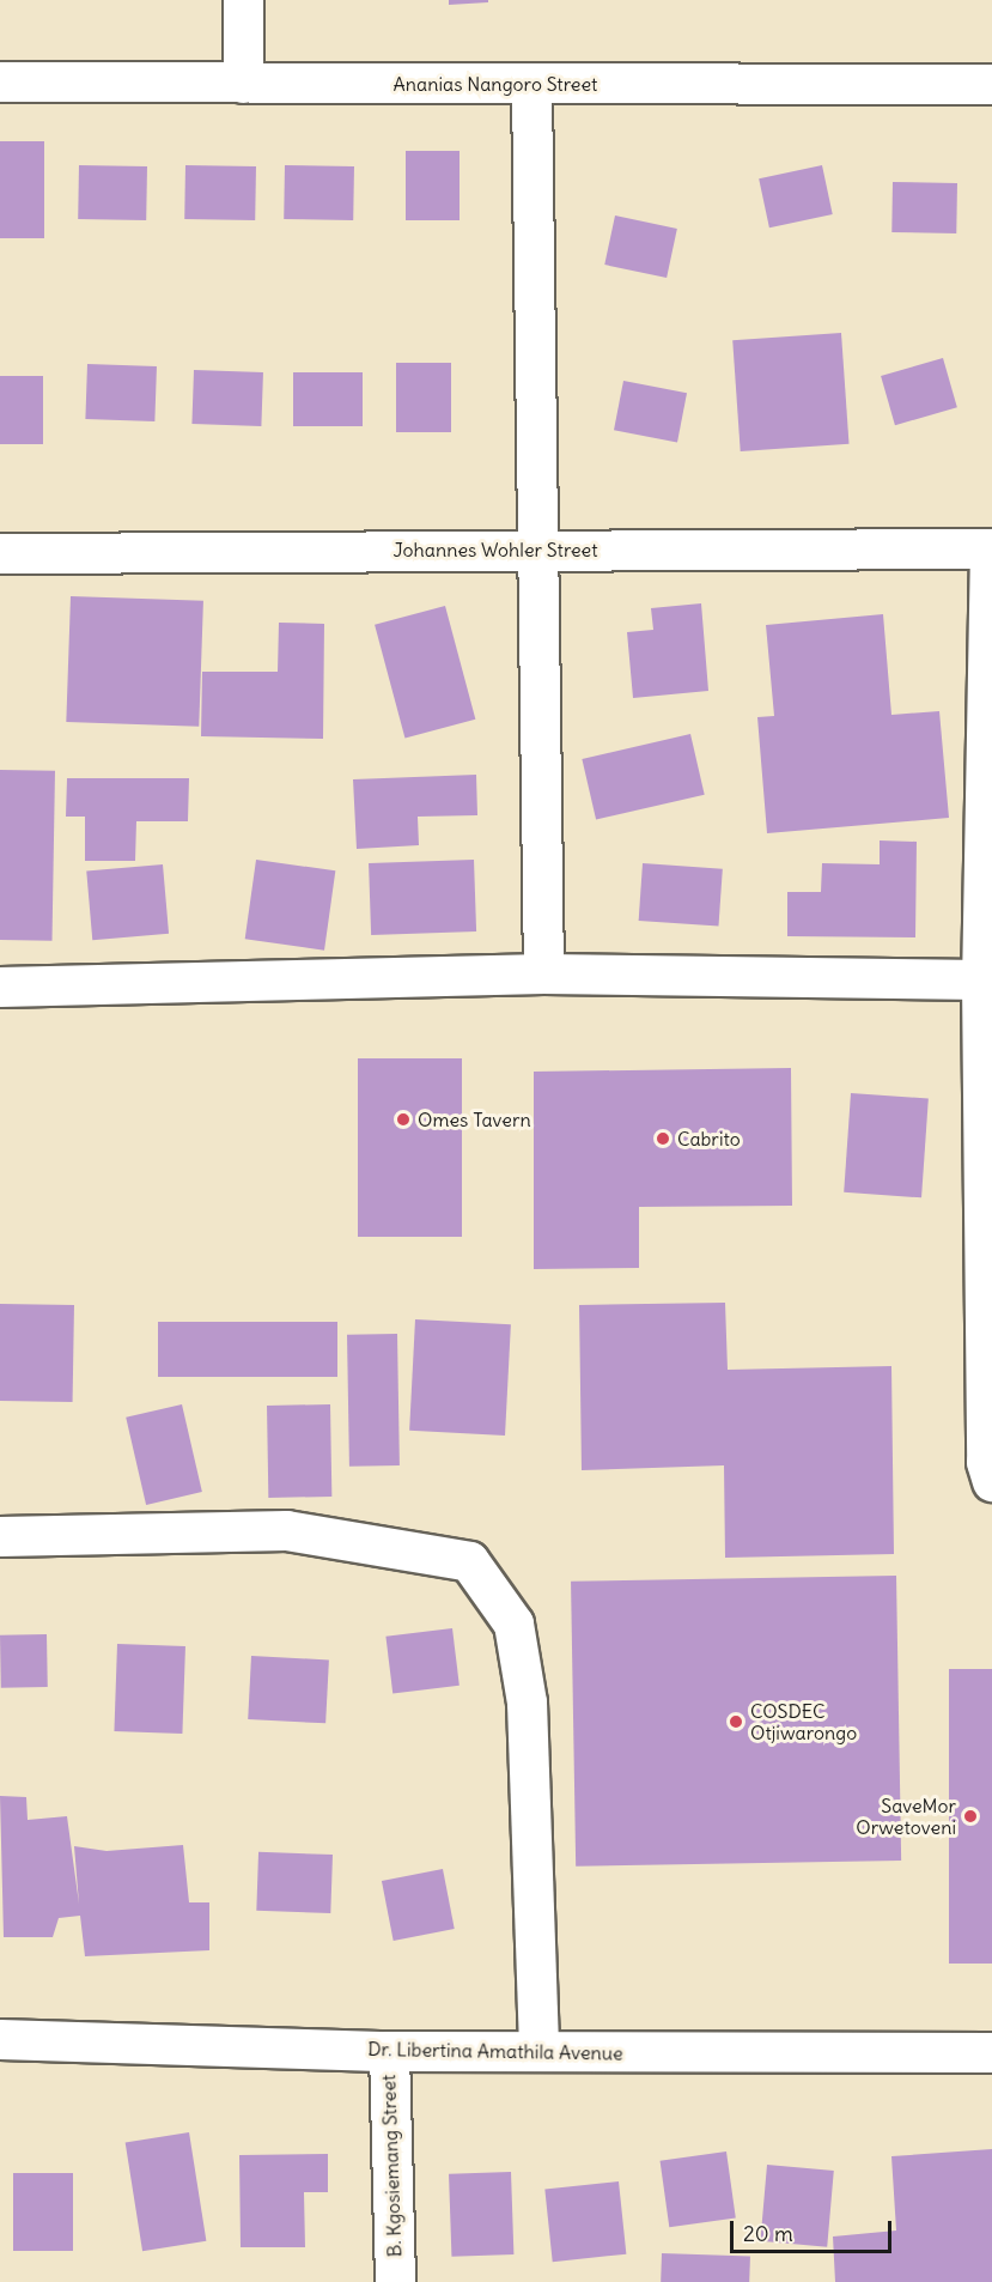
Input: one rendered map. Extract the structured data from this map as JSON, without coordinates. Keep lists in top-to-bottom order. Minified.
{"streets":{"street":["Ananias Nangoro Street","Johannes Wohler Street","Dr. Libertina Amathila Avenue","B. Kgosiemang Street"]},"crossings":[["Dr. Libertina Amathila Avenue","B. Kgosiemang Street"]],"places":["Omes Tavern","Cabrito","COSDEC Otjiwarongo","SaveMor Orwetoveni"],"scale_bar":"20 m"}
